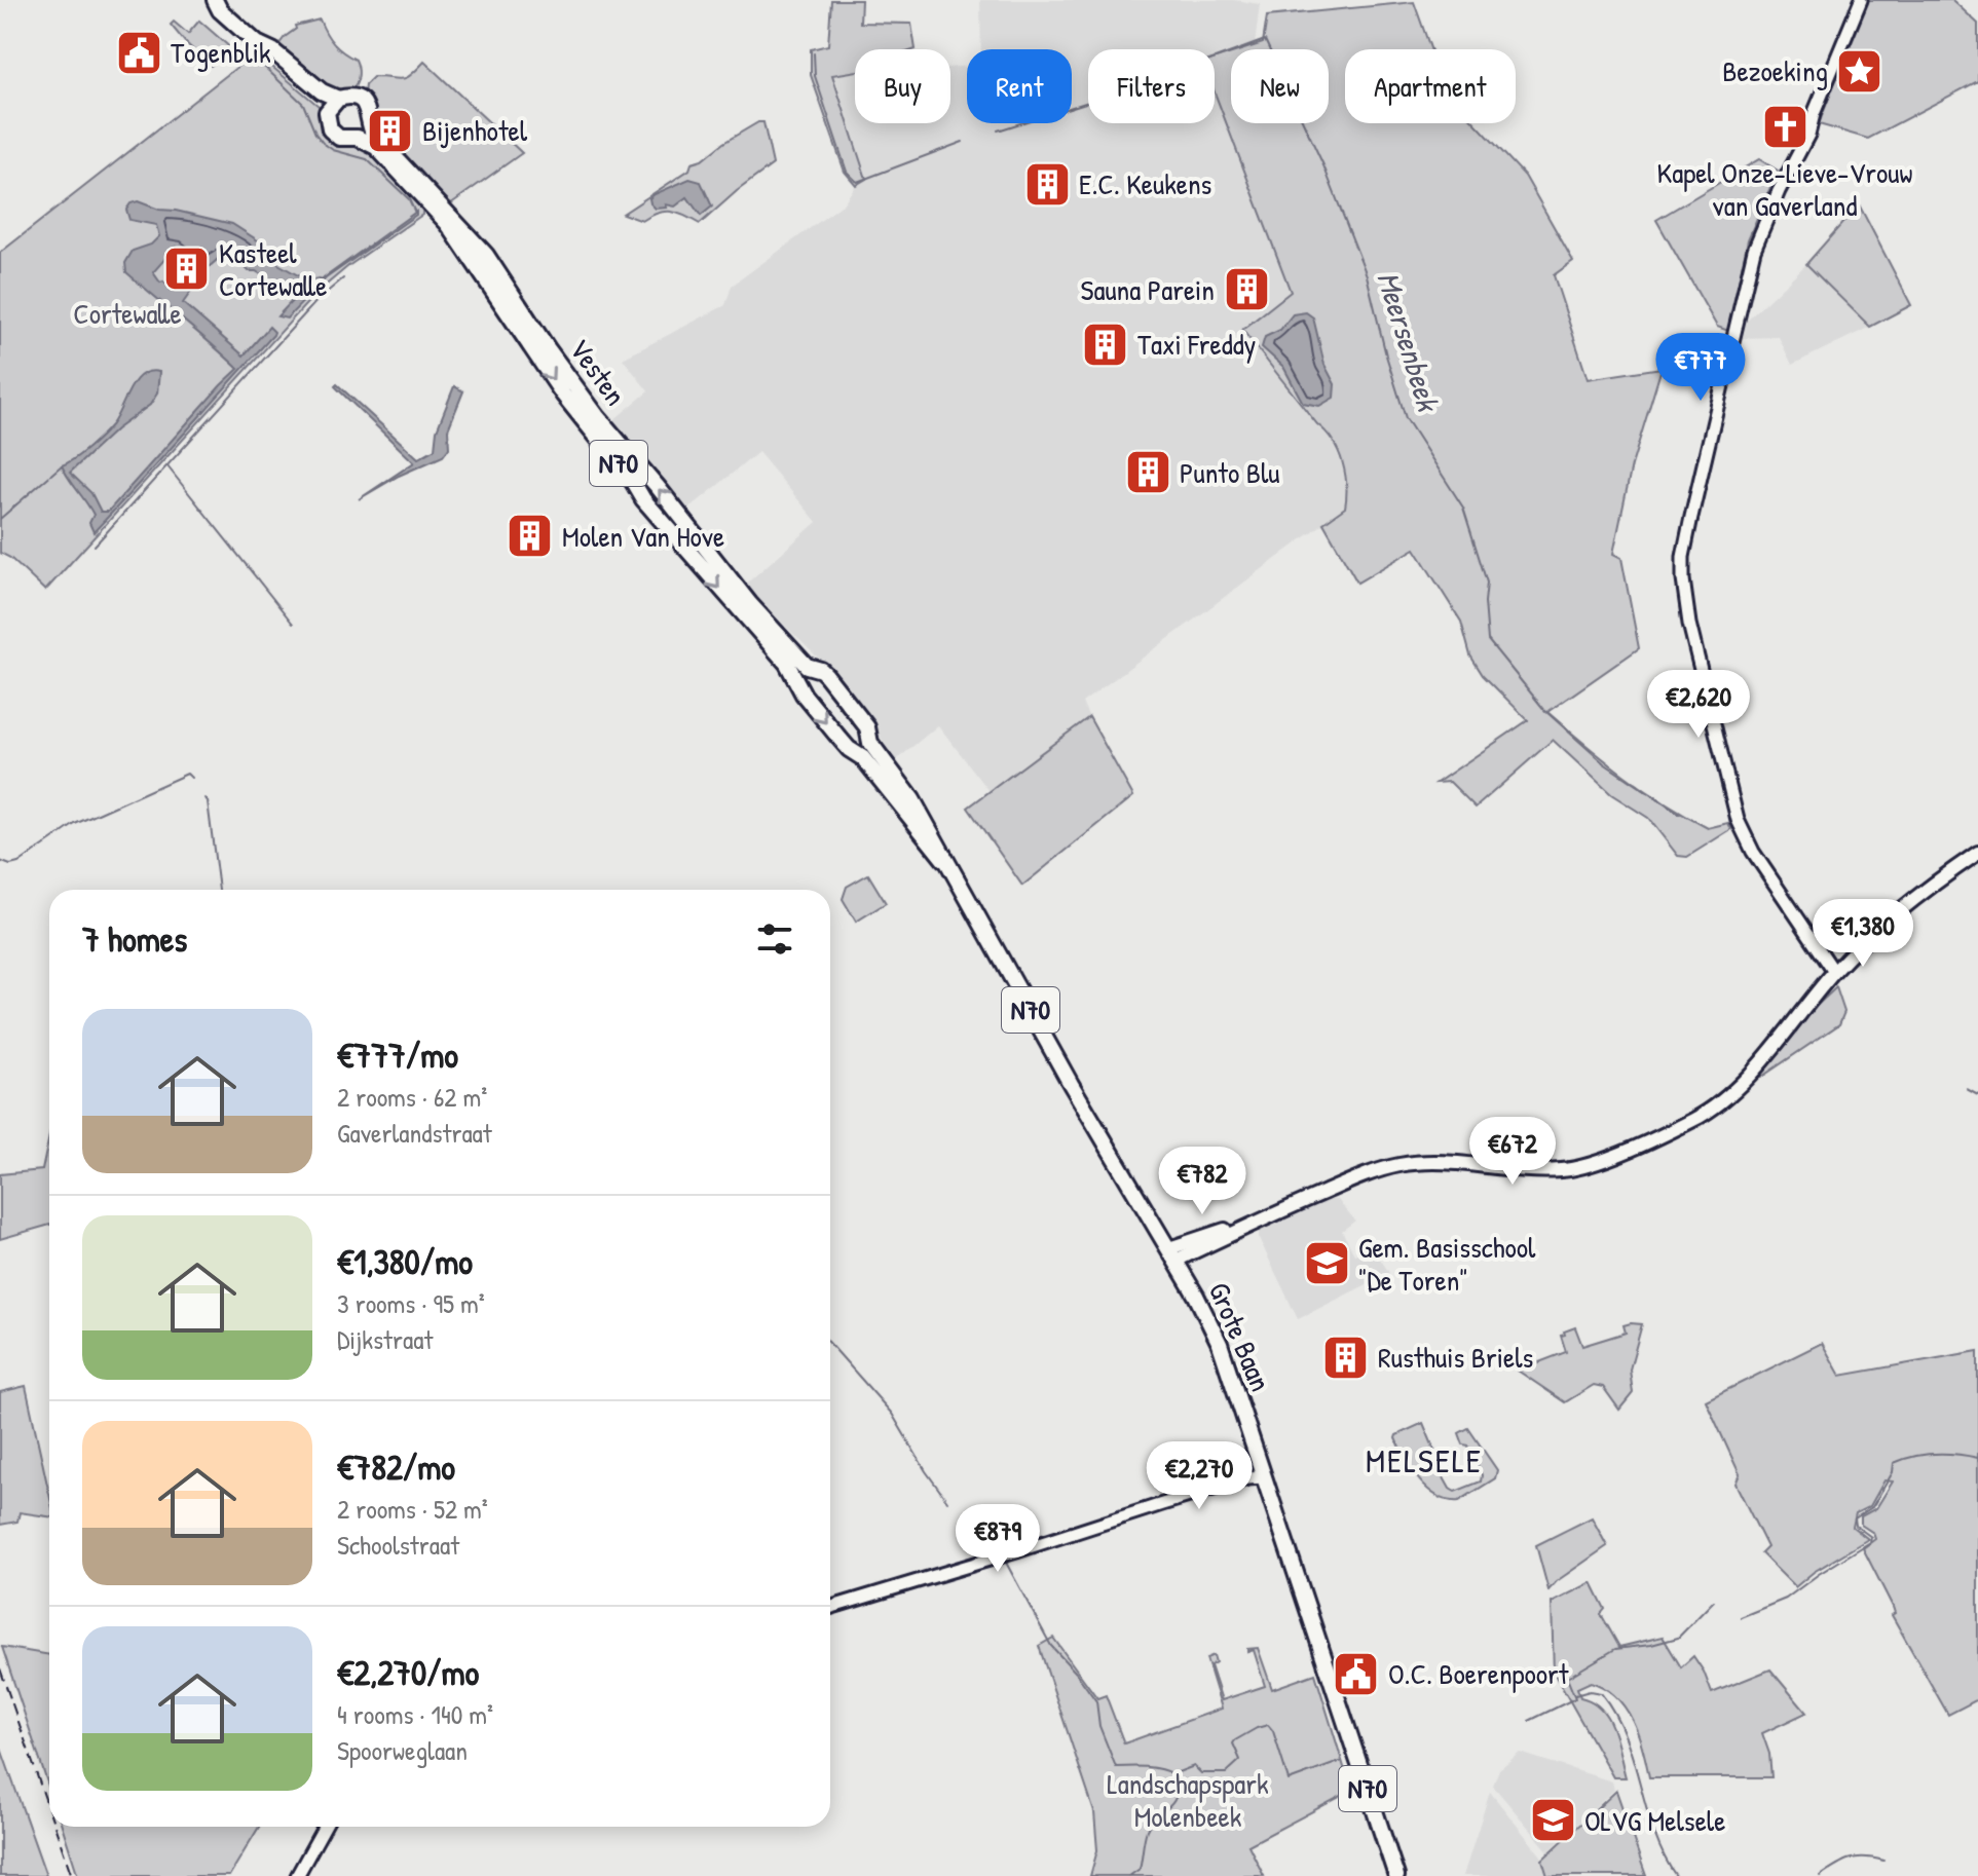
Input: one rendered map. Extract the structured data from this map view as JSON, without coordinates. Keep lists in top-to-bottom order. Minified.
{"streets":{"main road":["Vesten","N70","Grote Baan"]},"crossings":[["Vesten","N70"],["Vesten","Grote Baan"]],"districts":["MELSELE"],"water":["Meersenbeek"],"parks":["Cortewalle","Landschapspark Molenbeek"],"places":{"public building":["Togenblik","O.C. Boerenpoort"],"place":["Bezoeking"],"church":["Kapel Onze-Lieve-Vrouw van Gaverland"],"building":["Bijenhotel","E.C. Keukens","Kasteel Cortewalle","Sauna Parein","Taxi Freddy","Punto Blu","Molen Van Hove","Rusthuis Briels"],"school or university":["Gem. Basisschool \"De Toren\"","OLVG Melsele"]},"page":{"chip":["Buy","Rent","Filters","New","Apartment"],"price":["€777","€2,620","€1,380","€672","€782","€2,270","€879"],"heading":"7 homes","list":[{"name":"€777/mo","note":"2 rooms · 62 m² · Gaverlandstraat"},{"name":"€1,380/mo","note":"3 rooms · 95 m² · Dijkstraat"},{"name":"€782/mo","note":"2 rooms · 52 m² · Schoolstraat"},{"name":"€2,270/mo","note":"4 rooms · 140 m² · Spoorweglaan"}]}}
